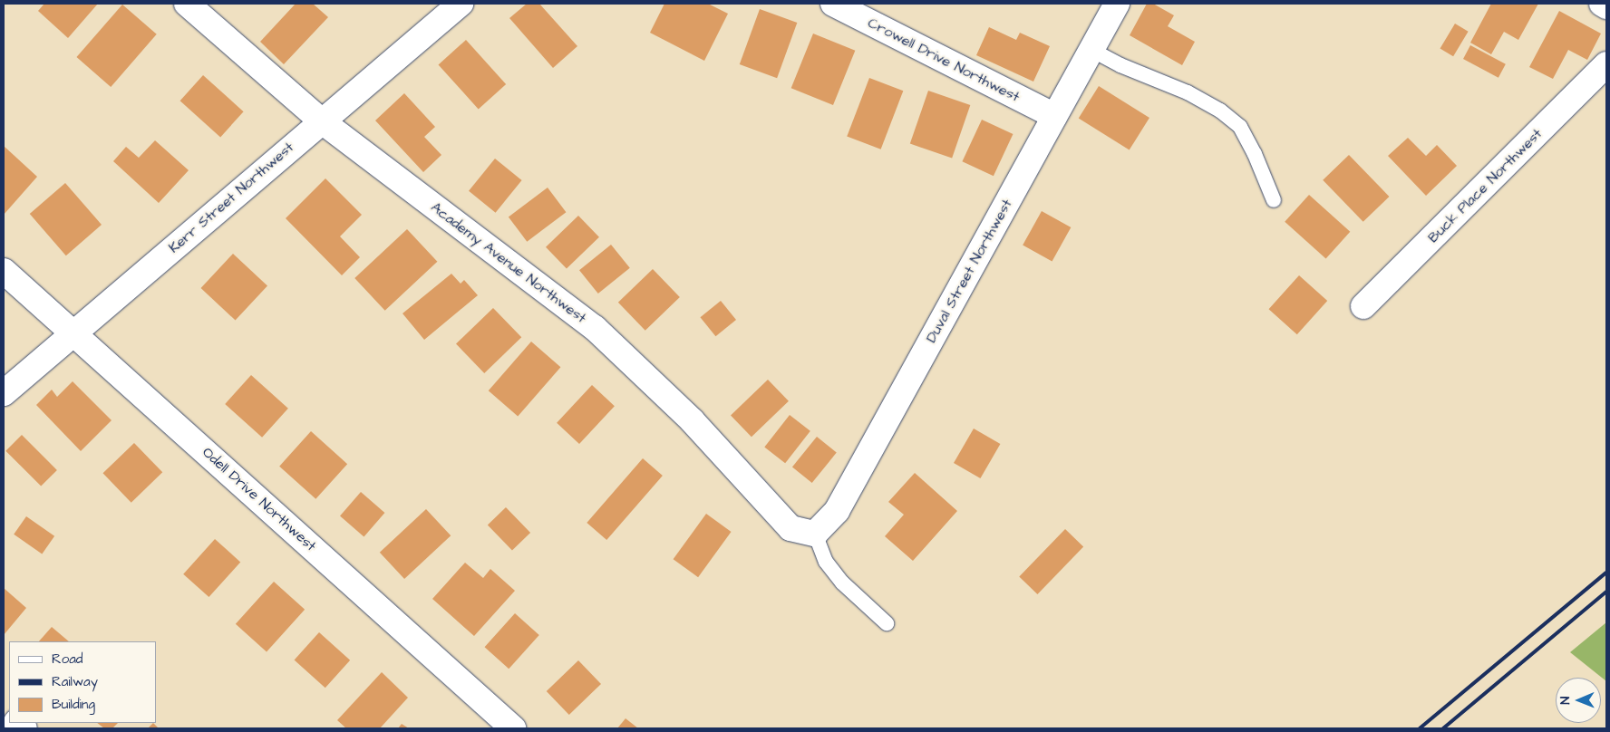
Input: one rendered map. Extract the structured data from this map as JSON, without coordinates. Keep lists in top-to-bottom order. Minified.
{"streets":{"street":["Crowell Drive Northwest","Buck Place Northwest","Kerr Street Northwest","Academy Avenue Northwest","Duval Street Northwest","Odell Drive Northwest"]},"crossings":[["Crowell Drive Northwest","Duval Street Northwest"],["Kerr Street Northwest","Academy Avenue Northwest"],["Kerr Street Northwest","Odell Drive Northwest"],["Academy Avenue Northwest","Duval Street Northwest"]],"legend":["Road","Railway","Building"],"north":"left"}
